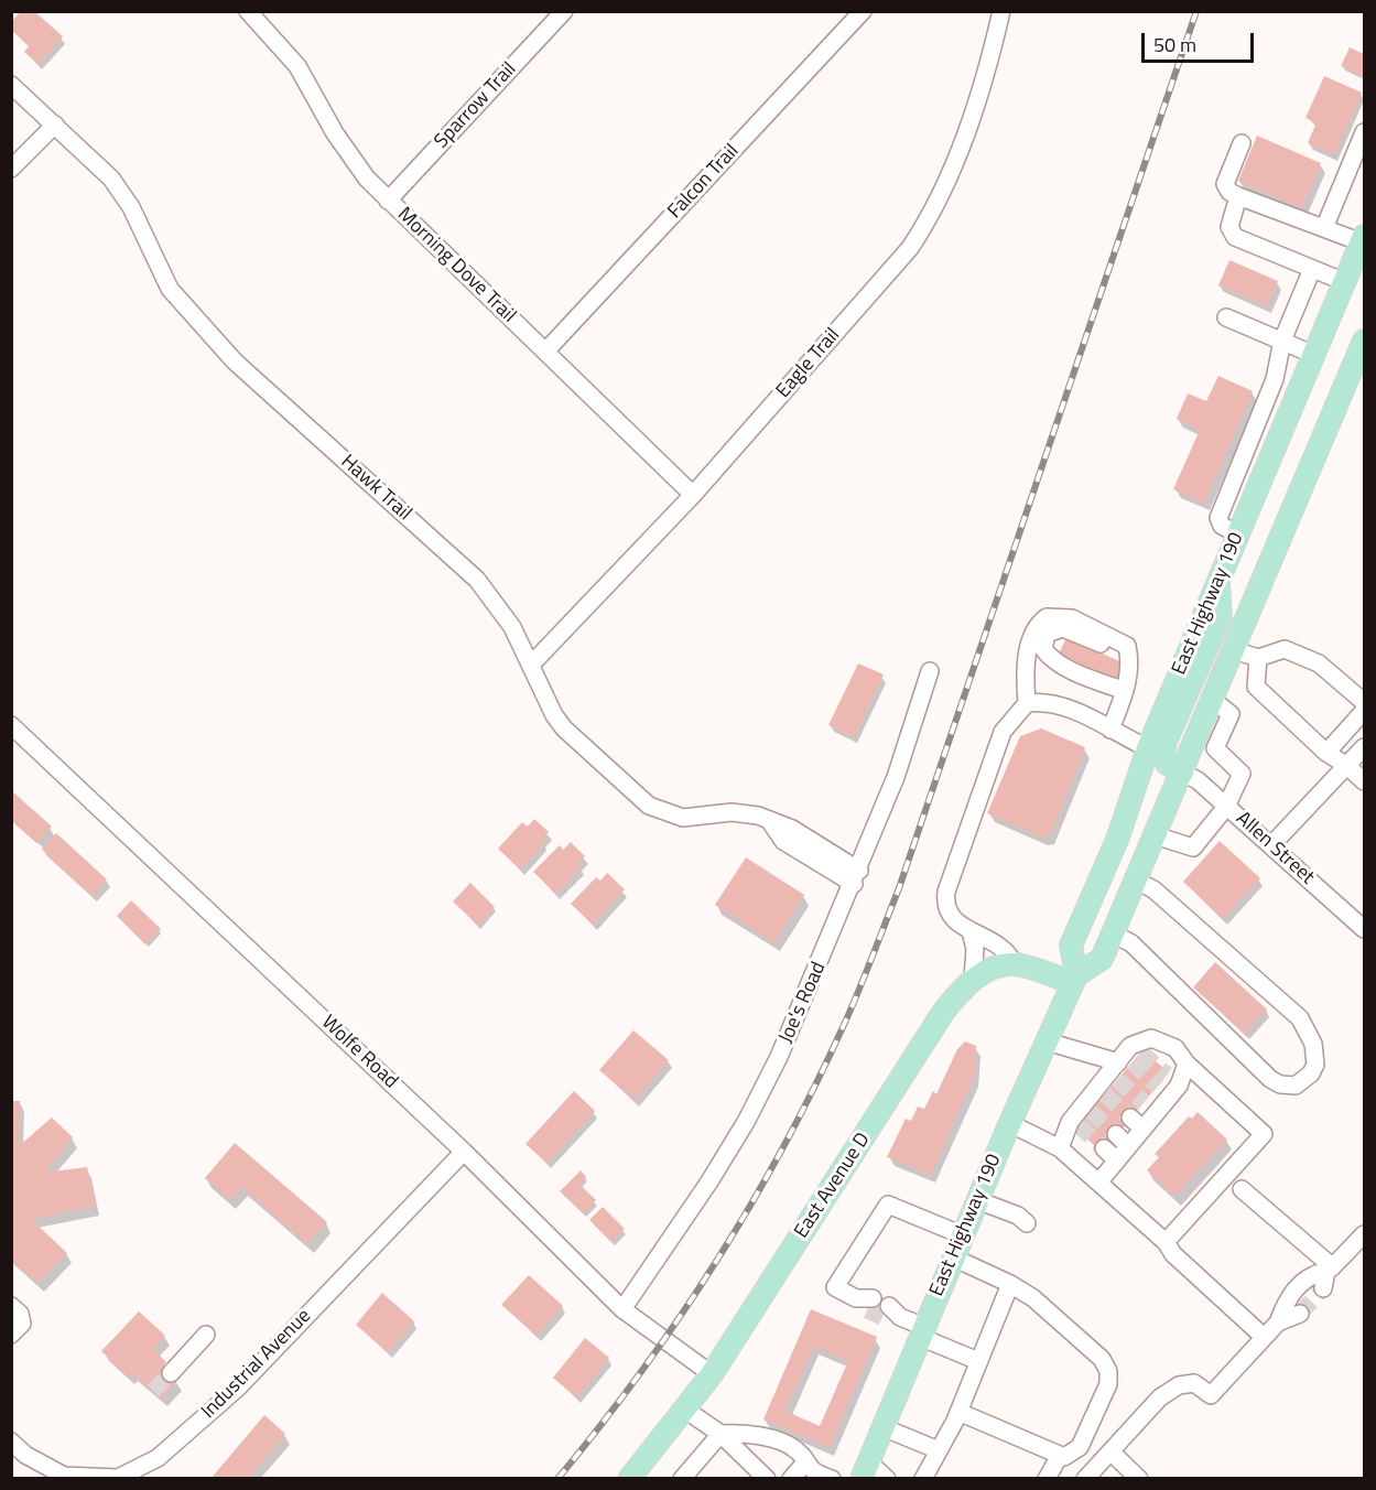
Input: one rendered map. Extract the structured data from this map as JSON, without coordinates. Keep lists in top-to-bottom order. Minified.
{"streets":{"main road":["East Highway 190","East Avenue D"],"street":["Sparrow Trail","Falcon Trail","Morning Dove Trail","Eagle Trail","Hawk Trail","Allen Street","Joe's Road","Wolfe Road","Industrial Avenue"]},"crossings":[["Sparrow Trail","Morning Dove Trail"],["Falcon Trail","Morning Dove Trail"],["Morning Dove Trail","Eagle Trail"],["Eagle Trail","Hawk Trail"],["Hawk Trail","Joe's Road"],["East Highway 190","Allen Street"],["Joe's Road","Wolfe Road"],["Wolfe Road","East Avenue D"],["Wolfe Road","Industrial Avenue"]],"scale_bar":"50 m"}
